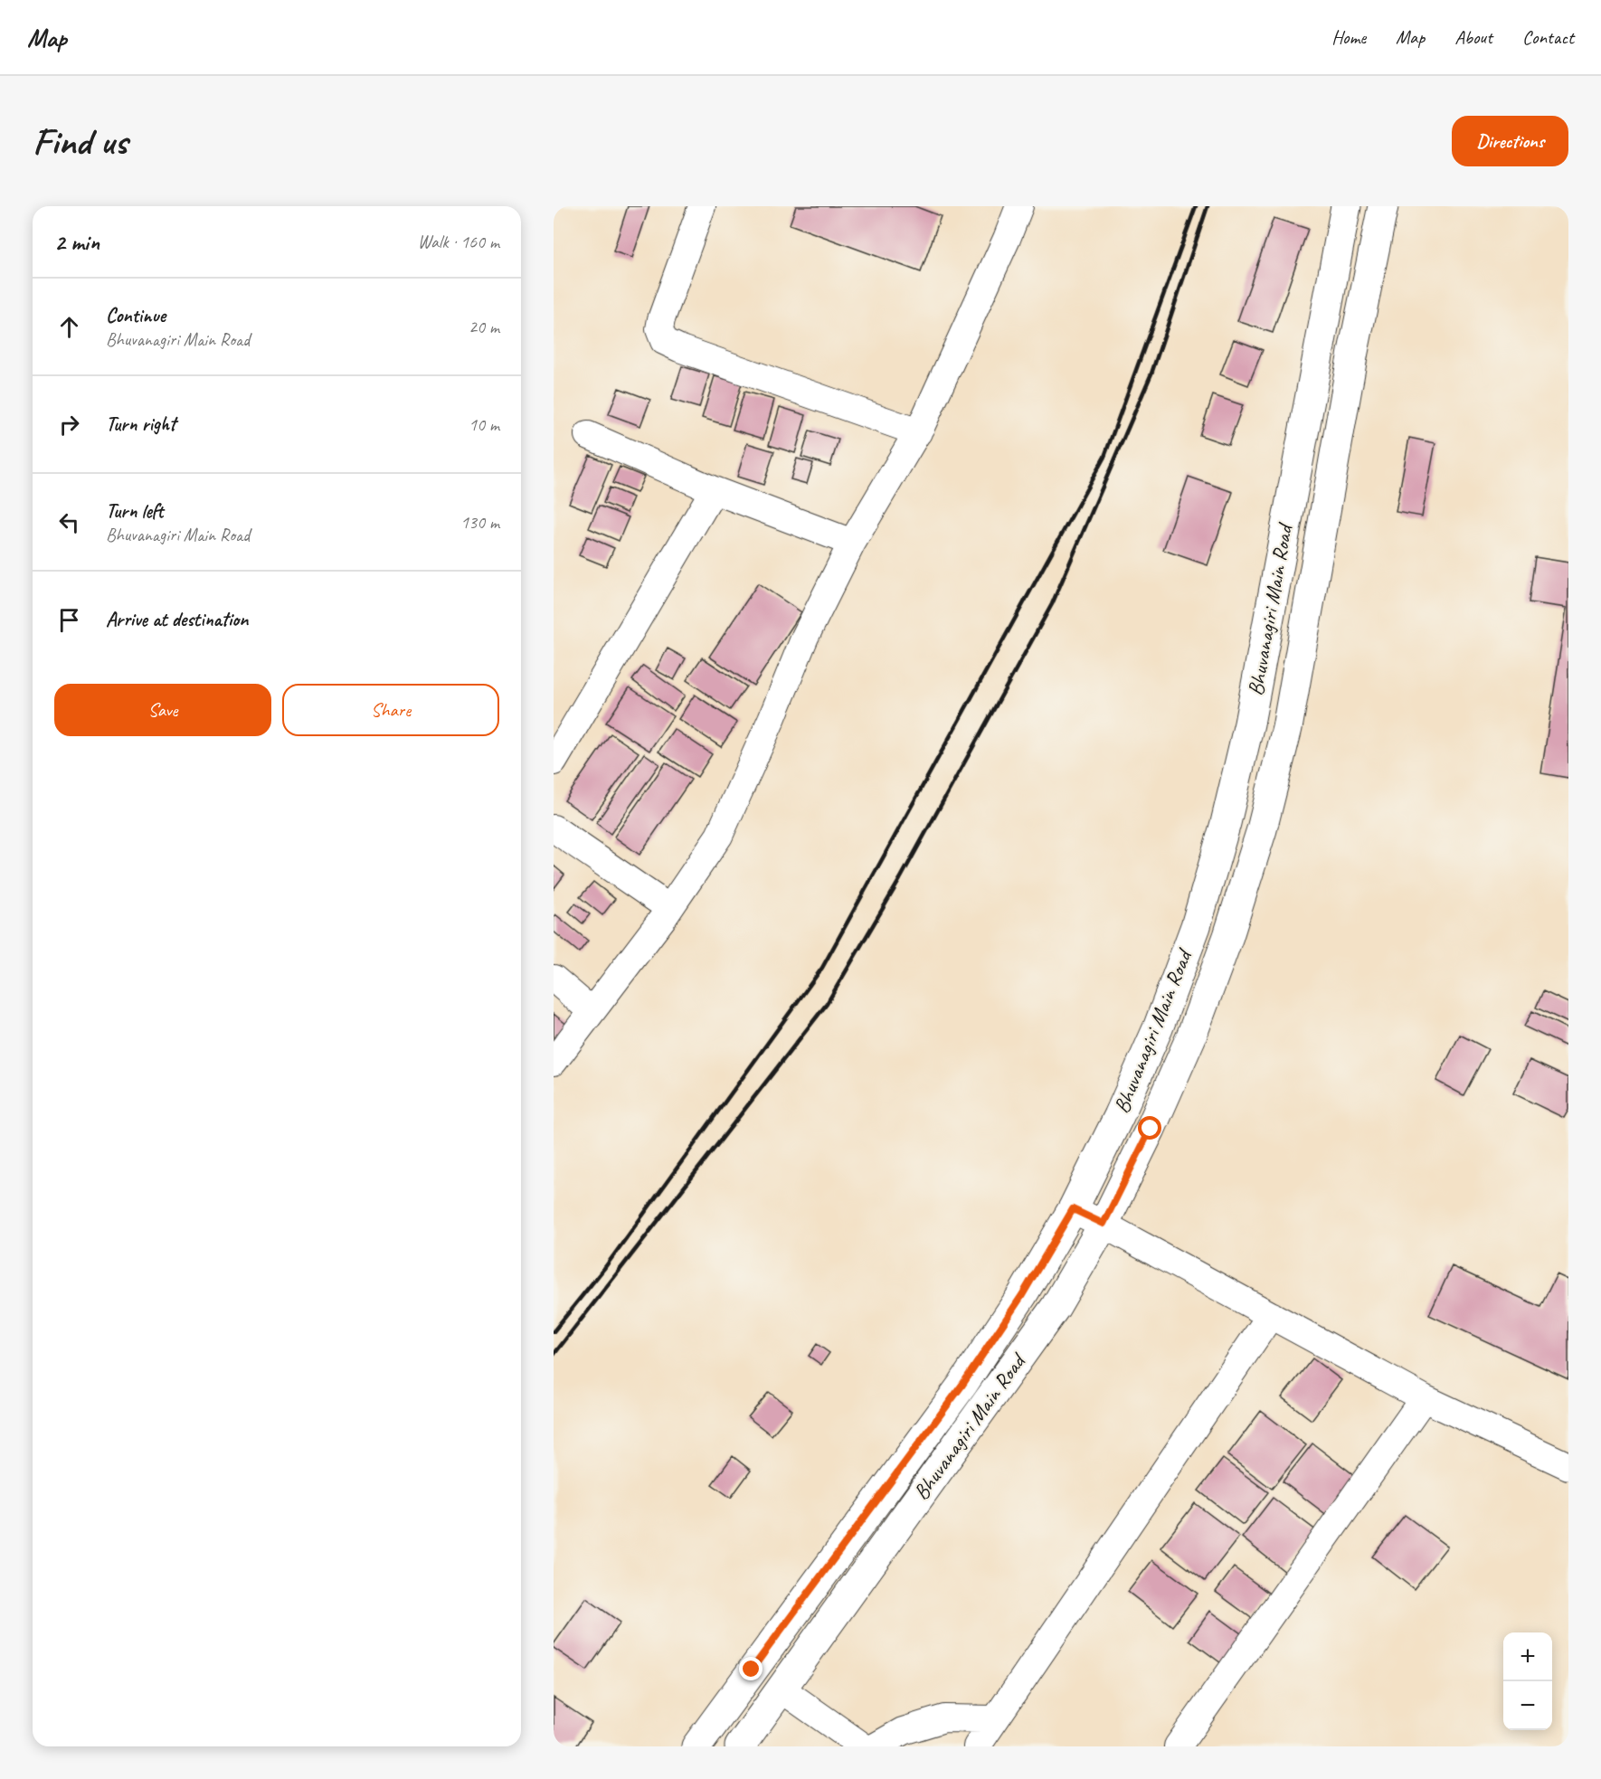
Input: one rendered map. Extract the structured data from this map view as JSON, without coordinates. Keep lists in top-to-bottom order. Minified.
{"streets":{"main road":["Bhuvanagiri Main Road"]},"page":{"header":"Map","nav":["Home","Map","About","Contact"],"buttons":["Directions",["Save","Share"]],"title":"Find us","heading":["2 min","Walk · 160 m"],"list":[["Continue","Bhuvanagiri Main Road","20 m"],["Turn right","10 m"],["Turn left","Bhuvanagiri Main Road","130 m"],"Arrive at destination"],"map_buttons":["+","−"]}}
